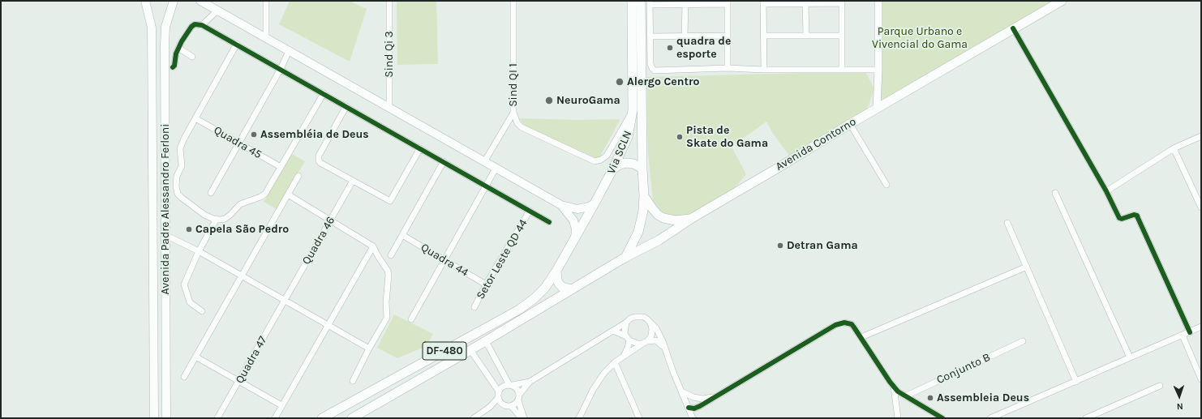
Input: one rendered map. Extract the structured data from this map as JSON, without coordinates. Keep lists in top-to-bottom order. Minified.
{"streets":{"main road":["Avenida Contorno","Via SCLN","Avenida Padre Alessandro Ferloni","DF-480"],"street":["Sind Qi 3","Sind QI 1","Quadra 45","Quadra 46","Setor Leste QD 44","Quadra 44","Quadra 47","Conjunto B"]},"crossings":[["Avenida Contorno","Via SCLN"],["Avenida Contorno","DF-480"],["Via SCLN","DF-480"],["Quadra 46","Quadra 47"],["Setor Leste QD 44","Quadra 44"]],"parks":["Parque Urbano e Vivencial do Gama"],"places":["quadra de esporte","Alergo Centro","NeuroGama","Assembléia de Deus","Pista de Skate do Gama","Capela São Pedro","Detran Gama","Assembleia Deus"],"north":"bottom"}
